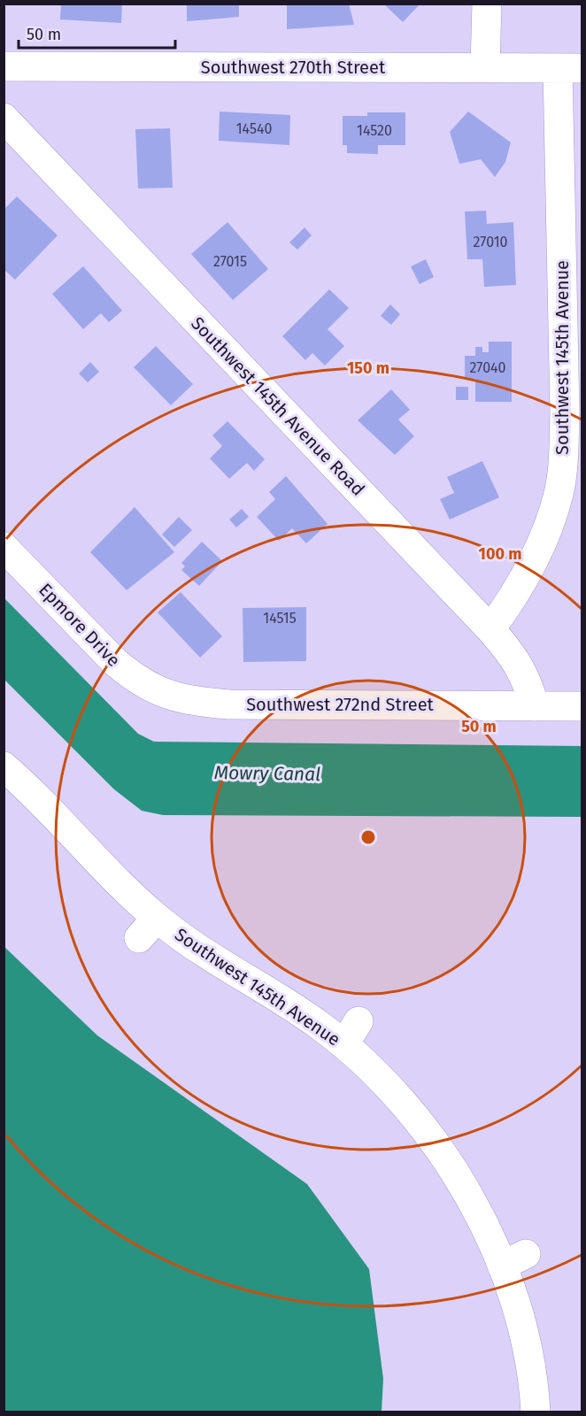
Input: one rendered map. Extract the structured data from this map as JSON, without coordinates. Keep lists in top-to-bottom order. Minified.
{"streets":{"street":["Southwest 270th Street","Southwest 145th Avenue","Southwest 145th Avenue Road","Epmore Drive","Southwest 272nd Street"]},"crossings":[["Southwest 270th Street","Southwest 145th Avenue"],["Southwest 145th Avenue","Southwest 145th Avenue Road"],["Southwest 145th Avenue Road","Southwest 272nd Street"],["Epmore Drive","Southwest 272nd Street"]],"water":["Mowry Canal"],"house_numbers":["14540","14520","27010","27015","27040","14515"],"scale_bar":"50 m","rings":["150 m","100 m","50 m"]}
